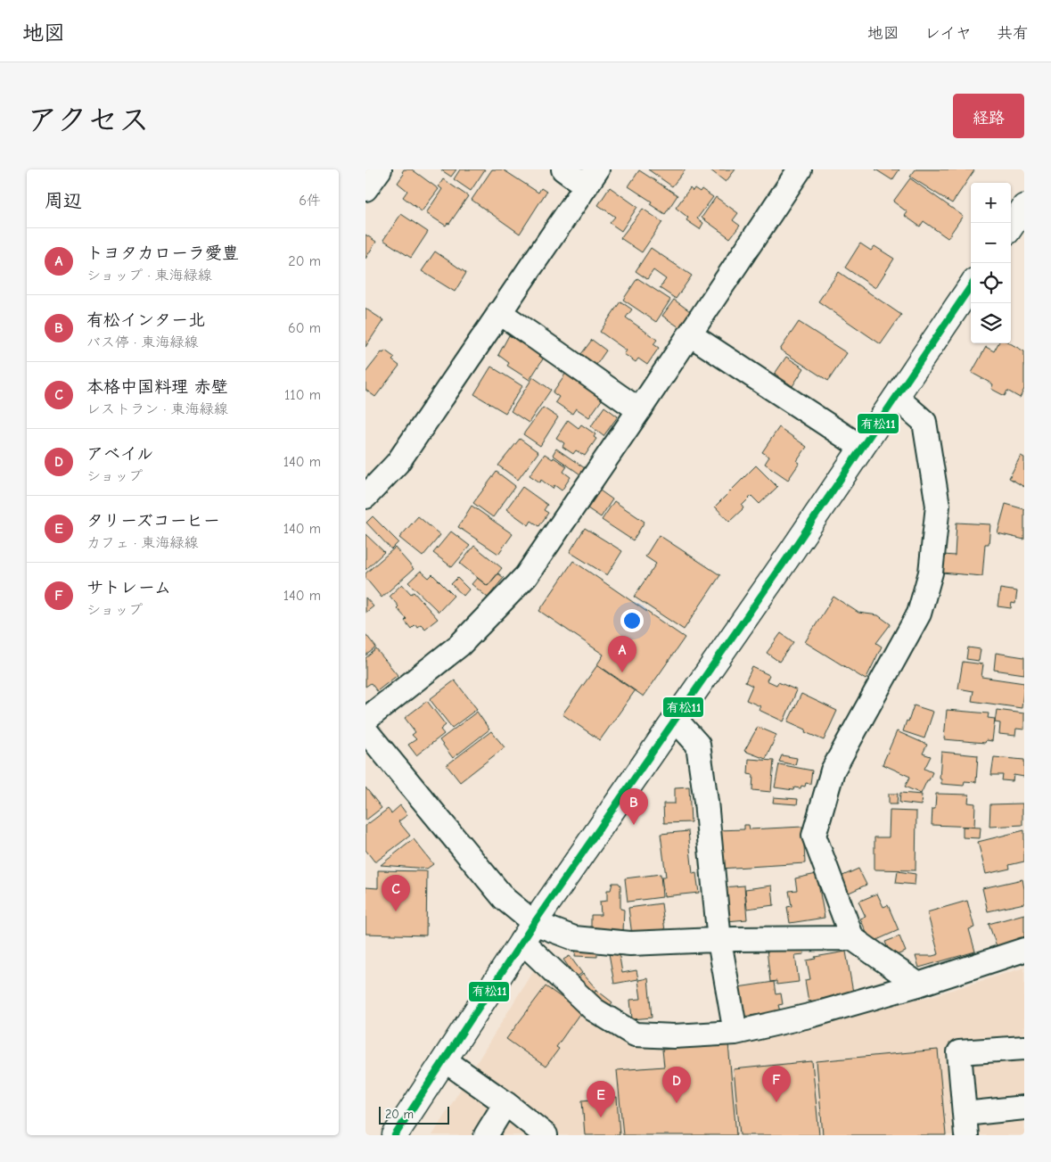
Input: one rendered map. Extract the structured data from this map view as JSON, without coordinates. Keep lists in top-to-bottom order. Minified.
{"lines":["transit line 有松11"],"scale_bar":"20 m","page":{"header":"地図","nav":["地図","レイヤ","共有"],"title":"アクセス","buttons":"経路","heading":["周辺","6件"],"map_buttons":["+","−"],"list":[{"mark":"A","name":"トヨタカローラ愛豊","note":"ショップ · 東海緑線","value":"20 m"},{"mark":"B","name":"有松インター北","note":"バス停 · 東海緑線","value":"60 m"},{"mark":"C","name":"本格中国料理 赤壁","note":"レストラン · 東海緑線","value":"110 m"},{"mark":"D","name":"アベイル","note":"ショップ","value":"140 m"},{"mark":"E","name":"タリーズコーヒー","note":"カフェ · 東海緑線","value":"140 m"},{"mark":"F","name":"サトレーム","note":"ショップ","value":"140 m"}],"pins":["A","B","C","F","D","E"],"scale":"20 m"}}
